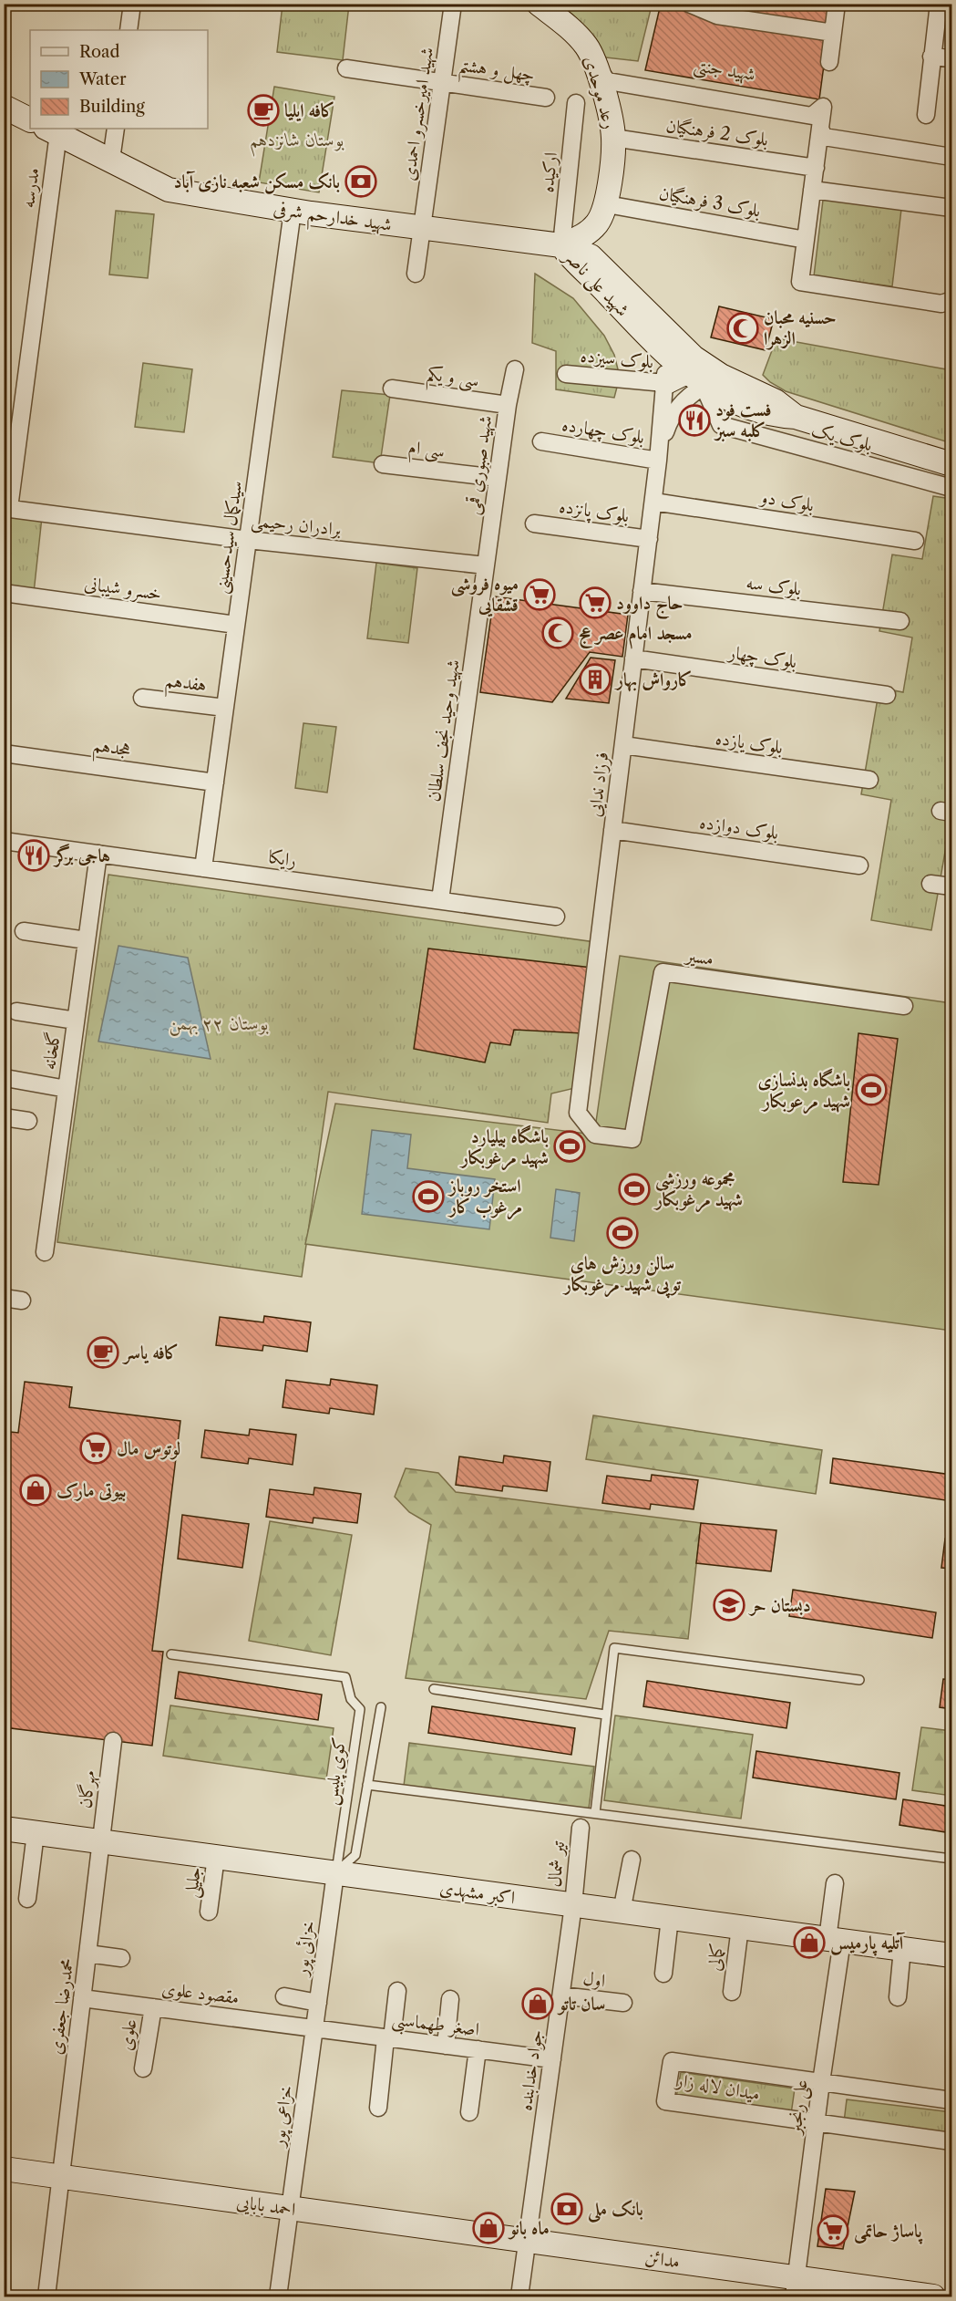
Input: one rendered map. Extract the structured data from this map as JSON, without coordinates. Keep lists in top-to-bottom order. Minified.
{"streets":{"street":["چهل و هشتم","شهید جنتی","رعد موحدی","شهید امیرخسرو احمدی","بلوک 2 فرهنگیان","ارکیده","مدرسه","بلوک 3 فرهنگیان","شهید خدارحم شرفی","شهید علی ناصر","بلوک سیزده","سی و یکم","بلوک چهارده","بلوک یک","سی ام","شهید صبوری قمی","بلوک دو","بلوک پانزده","برادران رحیمی","سیدکمال سیدحسینی","بلوک سه","خسرو شیبانی","بلوک چهار","هفدهم","شهید وحید نجف سلطان","بلوک یازده","هجدهم","فرزاد ندایی","بلوک دوازده","رایکا","مسیر","گلخانه","مهرگان","تیر شمال","جلیلی","اکبر مشهدی","خزائی پور","کمالی","اول","مقصود علوی","محمدرضا جعفری","اصغر طهماسبی","علوی","جواد خدابنده","میدان لاله زار","علی رنجبر","خزاعی پور","احمد بابایی","مدائن"],"lane":["کوی پلیس"]},"crossings":[["چهل و هشتم","شهید امیرخسرو احمدی"],["شهید جنتی","رعد موحدی"],["شهید جنتی","بلوک 2 فرهنگیان"],["شهید جنتی","بلوک 3 فرهنگیان"],["رعد موحدی","بلوک 2 فرهنگیان"],["رعد موحدی","ارکیده"],["رعد موحدی","بلوک 3 فرهنگیان"],["رعد موحدی","شهید خدارحم شرفی"],["رعد موحدی","شهید علی ناصر"],["شهید امیرخسرو احمدی","شهید خدارحم شرفی"],["ارکیده","شهید خدارحم شرفی"],["ارکیده","شهید علی ناصر"],["مدرسه","شهید خدارحم شرفی"],["مدرسه","برادران رحیمی"],["شهید خدارحم شرفی","شهید علی ناصر"],["شهید خدارحم شرفی","سیدکمال سیدحسینی"],["شهید علی ناصر","بلوک یک"],["سی و یکم","شهید صبوری قمی"],["بلوک چهارده","فرزاد ندایی"],["سی ام","شهید صبوری قمی"],["شهید صبوری قمی","برادران رحیمی"],["شهید صبوری قمی","شهید وحید نجف سلطان"],["بلوک دو","فرزاد ندایی"],["بلوک پانزده","فرزاد ندایی"],["برادران رحیمی","سیدکمال سیدحسینی"],["برادران رحیمی","شهید وحید نجف سلطان"],["سیدکمال سیدحسینی","خسرو شیبانی"],["سیدکمال سیدحسینی","هفدهم"],["سیدکمال سیدحسینی","هجدهم"],["سیدکمال سیدحسینی","رایکا"],["بلوک سه","فرزاد ندایی"],["بلوک چهار","فرزاد ندایی"],["شهید وحید نجف سلطان","رایکا"],["بلوک یازده","فرزاد ندایی"],["فرزاد ندایی","بلوک دوازده"],["فرزاد ندایی","مسیر"],["رایکا","گلخانه"],["کوی پلیس","اکبر مشهدی"],["کوی پلیس","خزائی پور"],["مهرگان","اکبر مشهدی"],["مهرگان","محمدرضا جعفری"],["تیر شمال","اکبر مشهدی"],["تیر شمال","جواد خدابنده"],["جلیلی","اکبر مشهدی"],["اکبر مشهدی","خزائی پور"],["اکبر مشهدی","کمالی"],["اکبر مشهدی","محمدرضا جعفری"],["اکبر مشهدی","جواد خدابنده"],["اکبر مشهدی","علی رنجبر"],["خزائی پور","مقصود علوی"],["خزائی پور","اصغر طهماسبی"],["خزائی پور","خزاعی پور"],["اول","جواد خدابنده"],["مقصود علوی","محمدرضا جعفری"],["مقصود علوی","اصغر طهماسبی"],["مقصود علوی","علوی"],["مقصود علوی","خزاعی پور"],["محمدرضا جعفری","احمد بابایی"],["اصغر طهماسبی","جواد خدابنده"],["اصغر طهماسبی","خزاعی پور"],["جواد خدابنده","احمد بابایی"],["جواد خدابنده","مدائن"],["میدان لاله زار","علی رنجبر"],["علی رنجبر","مدائن"],["خزاعی پور","احمد بابایی"],["احمد بابایی","مدائن"]],"parks":["بوستان شانزدهم","بوستان ۲۲ بهمن"],"places":{"cafe":["کافه ایلیا","کافه یاسر"],"bank":["بانک مسکن شعبه نازی آباد","بانک ملی"],"mosque":["حسنیه محبان الزهرا","مسجد امام عصر عج"],"restaurant":["فست فود کلبه سبز","هاجی برگر"],"supermarket":["میوه فروشی قشقایی","حاج داوود","لوتوس مال","پاساژ حاتمی"],"building":["کارواش بهار"],"sports":["باشگاه بدنسازی شهید مرعوبکار","باشگاه بیلیارد شهید مرغوبکار","مجموعه ورزشی شهید مرغوبکار","استخر روباز مرغوب کار","سالن ورزش های توپی شهید مرغوبکار"],"shop":["بیوتی مارک","آتلیه پارمیس","سان تاتو","ماه بانو"],"school or university":["دبستان حر"]},"legend":["Road","Water","Building"]}
